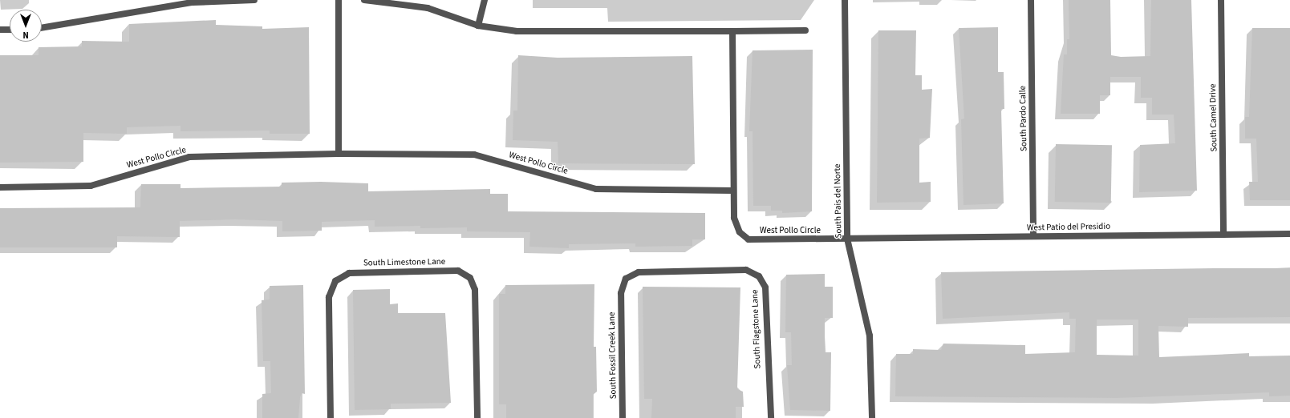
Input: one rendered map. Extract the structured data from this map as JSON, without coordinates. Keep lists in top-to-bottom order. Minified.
{"streets":{"street":["South Camel Drive","South Pardo Calle","West Pollo Circle","South Pais del Norte","West Patio del Presidio","South Limestone Lane","South Flagstone Lane","South Fossil Creek Lane"]},"crossings":[["South Camel Drive","West Patio del Presidio"],["South Pardo Calle","West Patio del Presidio"],["West Pollo Circle","South Pais del Norte"],["West Pollo Circle","West Patio del Presidio"],["South Pais del Norte","West Patio del Presidio"],["South Flagstone Lane","South Fossil Creek Lane"]],"north":"bottom"}
